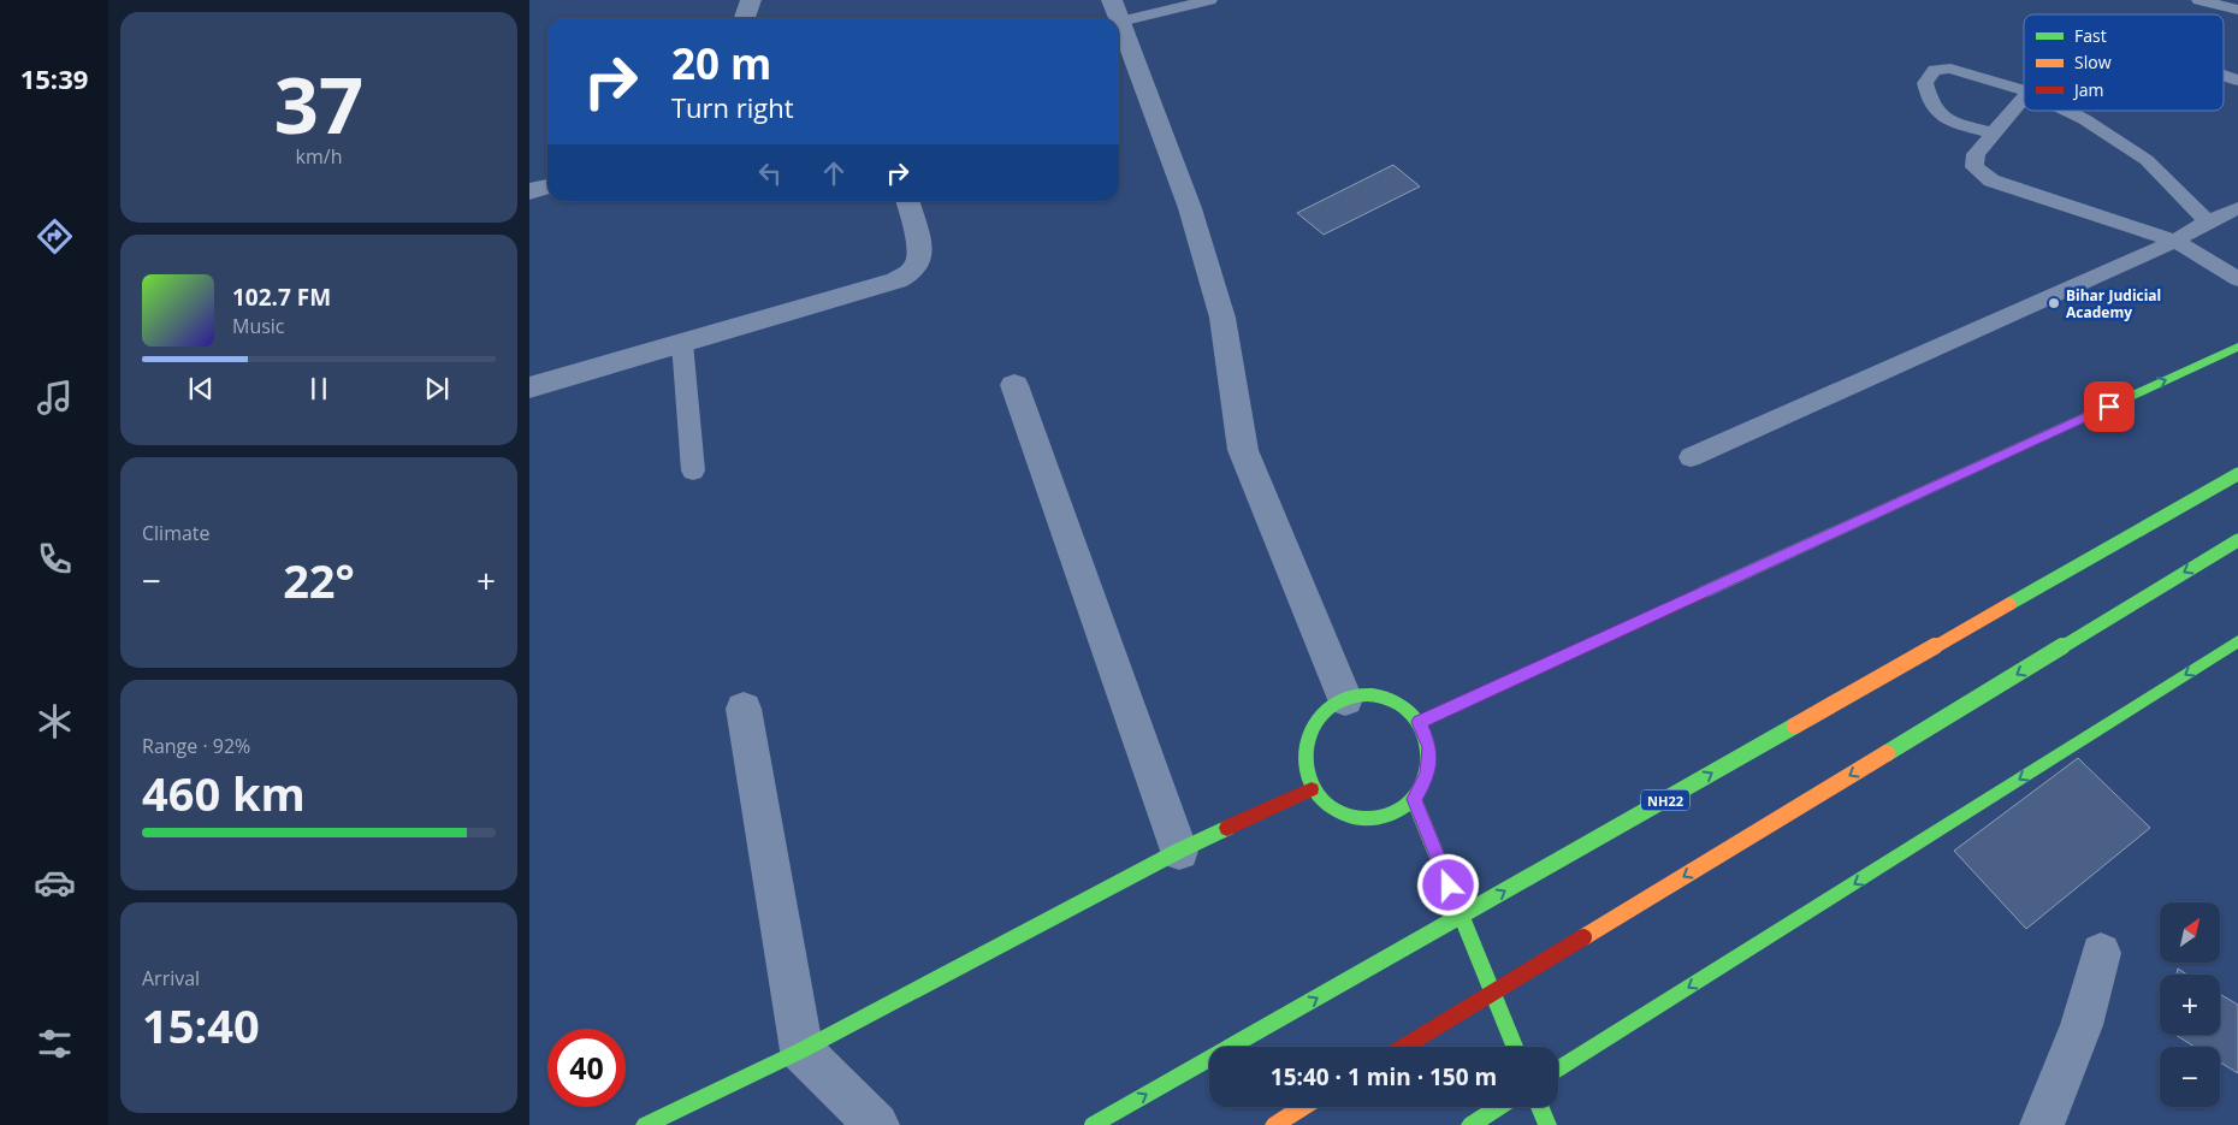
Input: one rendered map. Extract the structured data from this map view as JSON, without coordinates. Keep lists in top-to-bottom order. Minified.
{"streets":{"main road":["NH22"]},"places":["Bihar Judicial Academy"],"legend":["Fast","Slow","Jam"],"north":"top right","page":{"tabs":"15:39","tile":[["37","km/h"],"Climate",["Range · 92%","460 km"],["Arrival","15:40"]],"turn":["20 m","Turn right"],"song":["102.7 FM","Music"],"heat":["−","22°","+"],"map_buttons":["+","−"],"limit":"40","trip":"15:40 · 1 min · 150 m"}}
